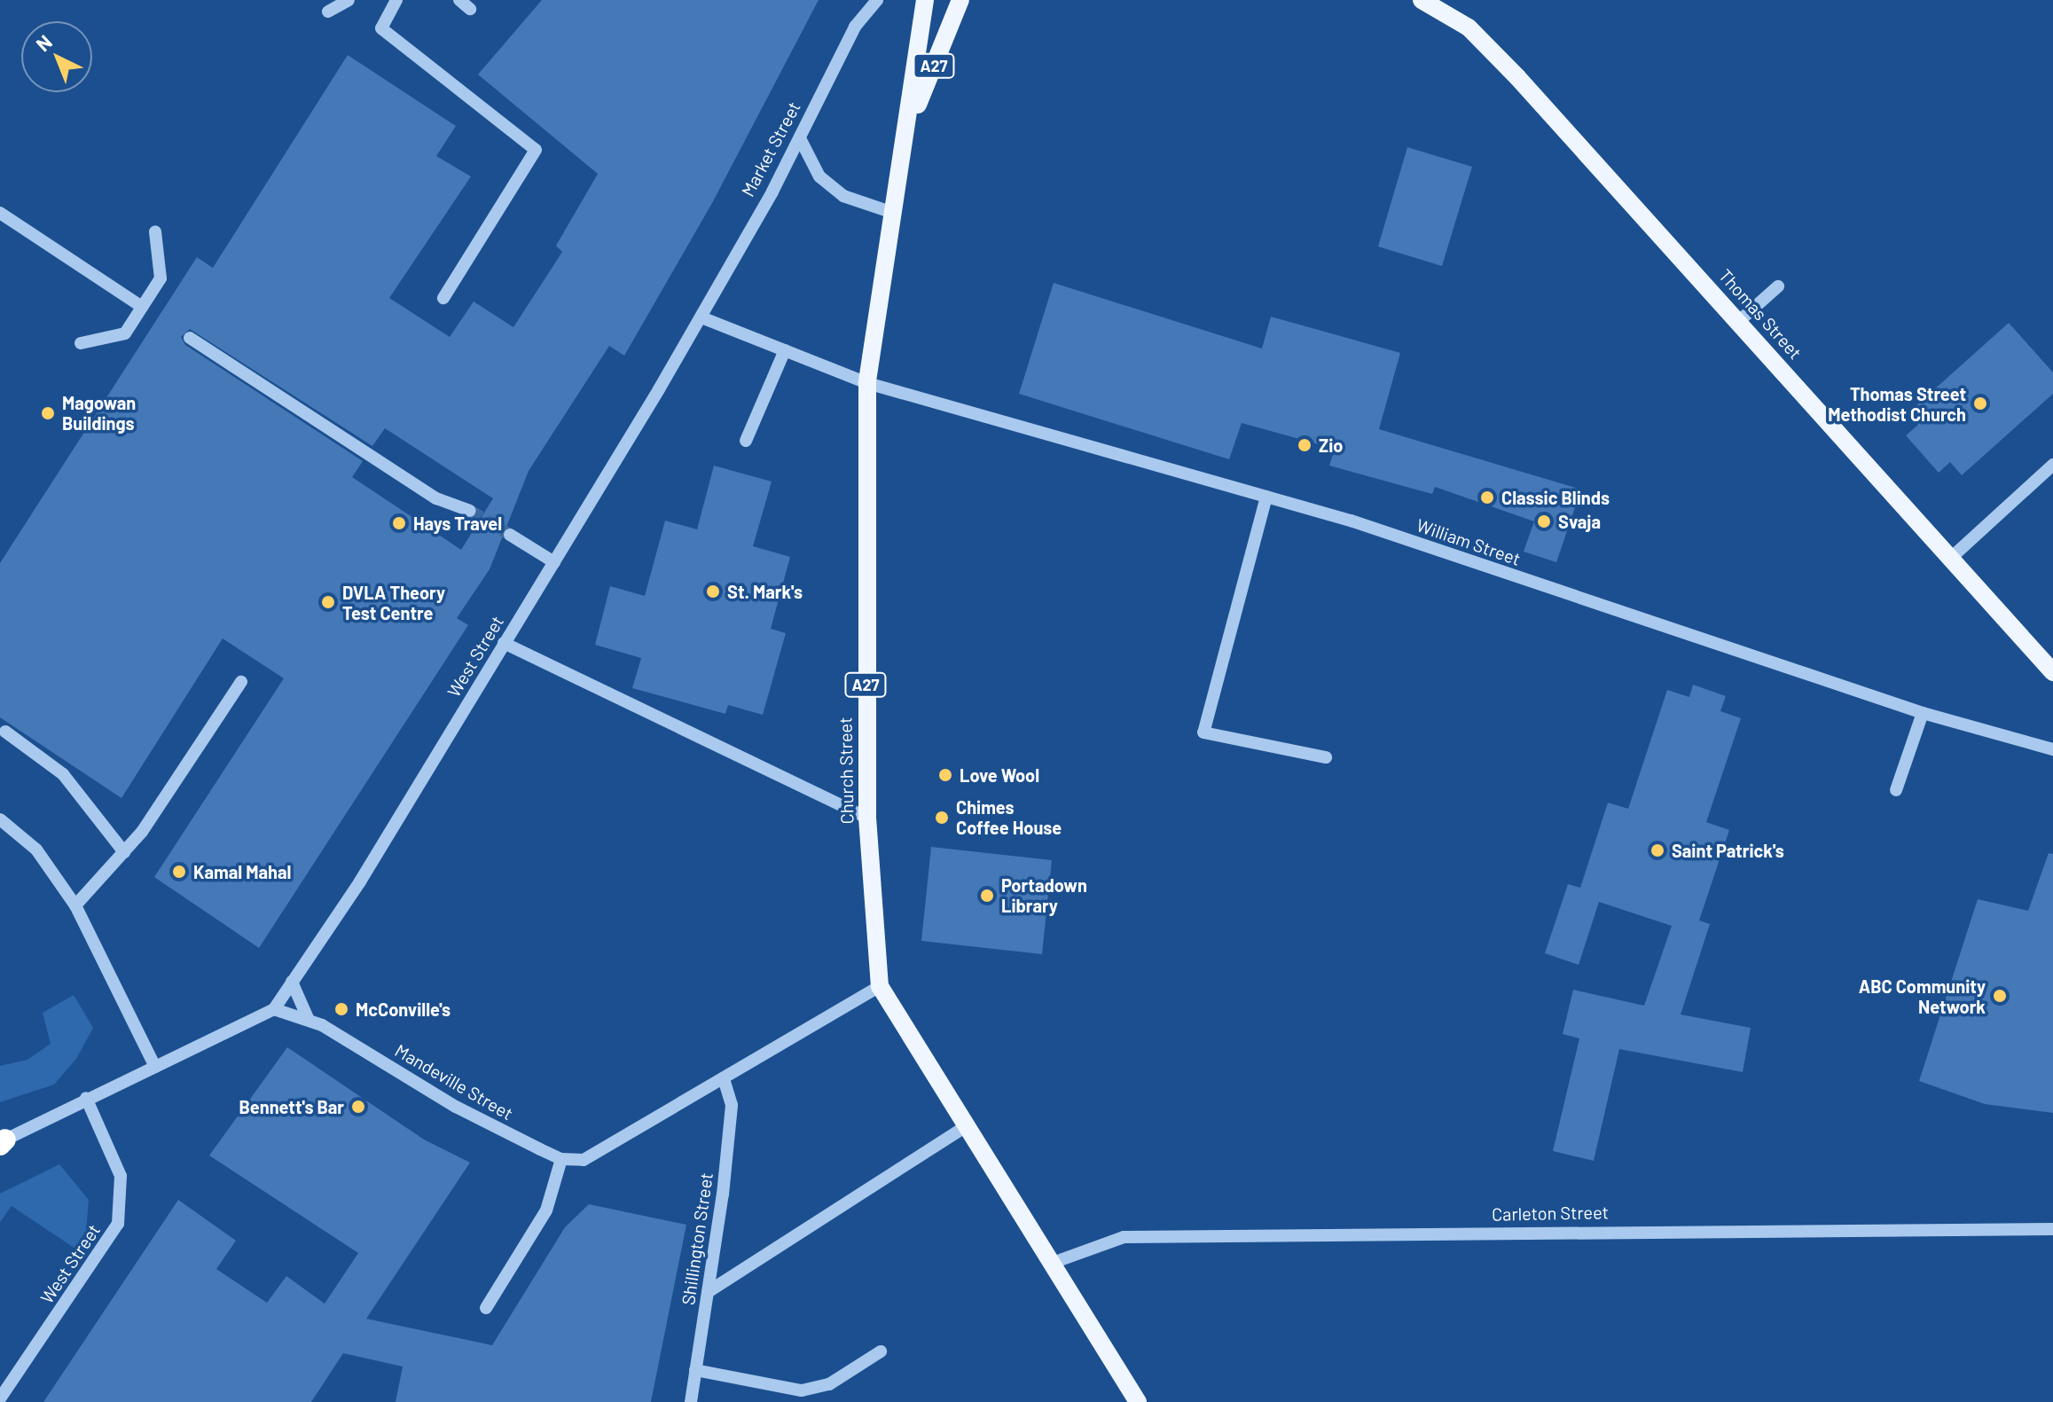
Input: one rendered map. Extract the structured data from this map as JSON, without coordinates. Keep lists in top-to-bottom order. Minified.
{"streets":{"main road":["A27","Thomas Street","Church Street"],"street":["Market Street","William Street","West Street","Mandeville Street","Carleton Street","Shillington Street"]},"crossings":[["A27","William Street"],["A27","Church Street"],["A27","Carleton Street"],["Market Street","William Street"],["Market Street","West Street"],["William Street","West Street"],["William Street","Church Street"],["West Street","Mandeville Street"]],"places":["Thomas Street Methodist Church","Magowan Buildings","Zio","Classic Blinds","Svaja","Hays Travel","St. Mark's","DVLA Theory Test Centre","Love Wool","Chimes Coffee House","Saint Patrick's","Kamal Mahal","Portadown Library","ABC Community Network","McConville's","Bennett's Bar"],"north":"top left"}
